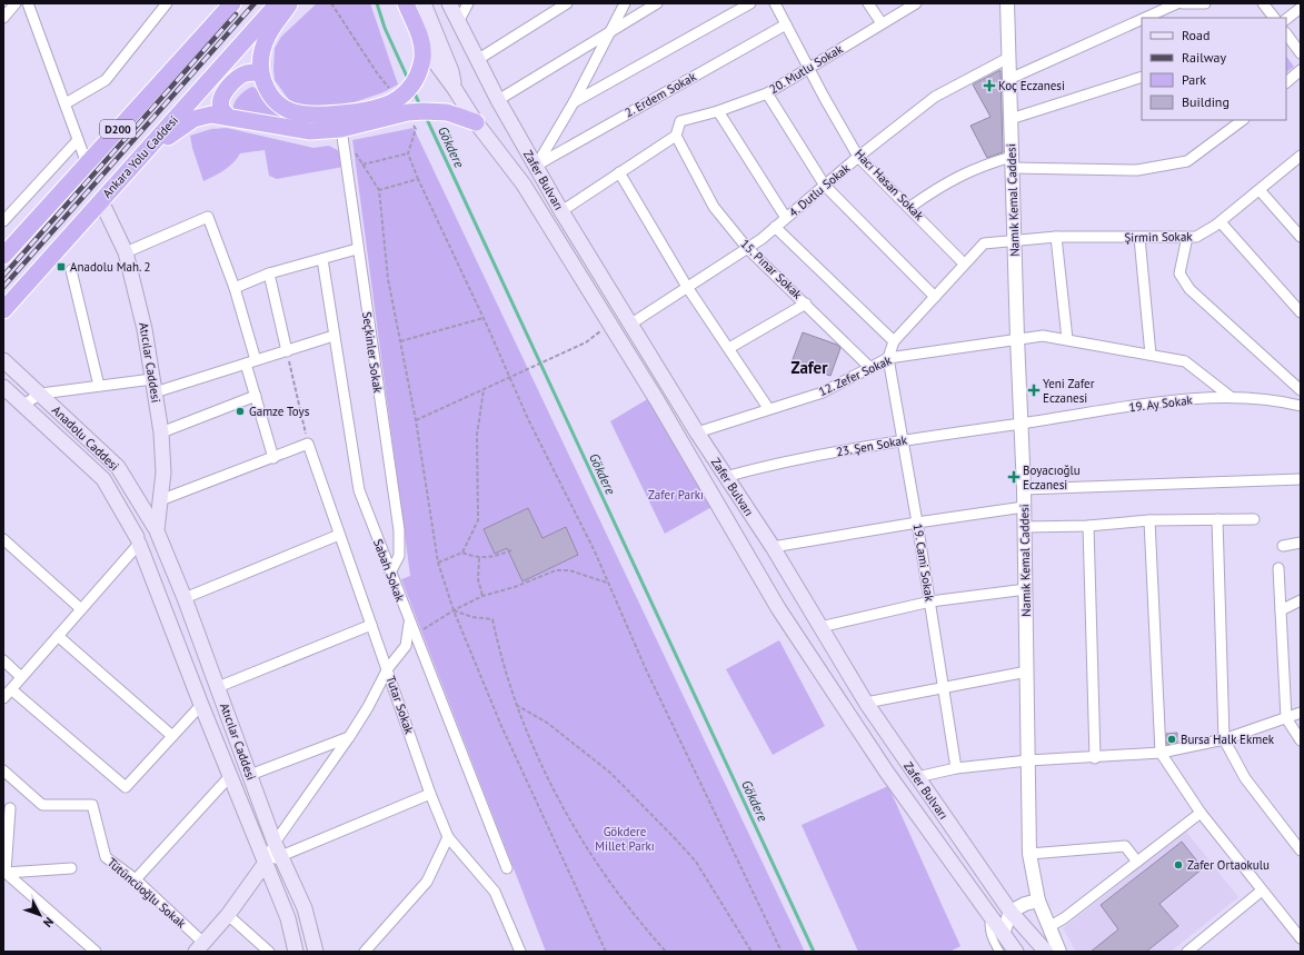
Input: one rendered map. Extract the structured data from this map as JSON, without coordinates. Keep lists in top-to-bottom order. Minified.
{"streets":{"highway":["D200","Ankara Yolu Caddesi"],"main road":["Zafer Bulvarı","Atıcılar Caddesi","Anadolu Caddesi"],"street":["20. Mutlu Sokak","2. Erdem Sokak","Hacı Hasan Sokak","4. Dutlu Sokak","Namık Kemal Caddesi","Şirmin Sokak","15. Pınar Sokak","Seçkinler Sokak","12. Zefer Sokak","19. Ay Sokak","23. Şen Sokak","19. Cami Sokak","Sabah Sokak","Tutar Sokak","Tütüncüoğlu Sokak"]},"crossings":[["20. Mutlu Sokak","Zafer Bulvarı"],["20. Mutlu Sokak","Hacı Hasan Sokak"],["20. Mutlu Sokak","15. Pınar Sokak"],["2. Erdem Sokak","Zafer Bulvarı"],["2. Erdem Sokak","Hacı Hasan Sokak"],["Ankara Yolu Caddesi","Atıcılar Caddesi"],["Zafer Bulvarı","4. Dutlu Sokak"],["Zafer Bulvarı","12. Zefer Sokak"],["Zafer Bulvarı","23. Şen Sokak"],["Hacı Hasan Sokak","4. Dutlu Sokak"],["Hacı Hasan Sokak","Şirmin Sokak"],["4. Dutlu Sokak","Namık Kemal Caddesi"],["4. Dutlu Sokak","15. Pınar Sokak"],["Namık Kemal Caddesi","Şirmin Sokak"],["Namık Kemal Caddesi","12. Zefer Sokak"],["Namık Kemal Caddesi","19. Ay Sokak"],["Namık Kemal Caddesi","23. Şen Sokak"],["15. Pınar Sokak","12. Zefer Sokak"],["Seçkinler Sokak","Sabah Sokak"],["Atıcılar Caddesi","Anadolu Caddesi"],["12. Zefer Sokak","19. Ay Sokak"],["12. Zefer Sokak","19. Cami Sokak"],["19. Ay Sokak","23. Şen Sokak"],["23. Şen Sokak","19. Cami Sokak"]],"districts":["Zafer"],"water":["Gökdere"],"parks":["Zafer Parkı","Gökdere Millet Parkı"],"places":{"health":["Koç Eczanesi","Yeni Zafer Eczanesi","Boyacıoğlu Eczanesi"],"transit":["Anadolu Mah. 2"],"other":["Gamze Toys","Bursa Halk Ekmek","Zafer Ortaokulu"]},"legend":["Road","Railway","Park","Building"],"north":"bottom right"}
